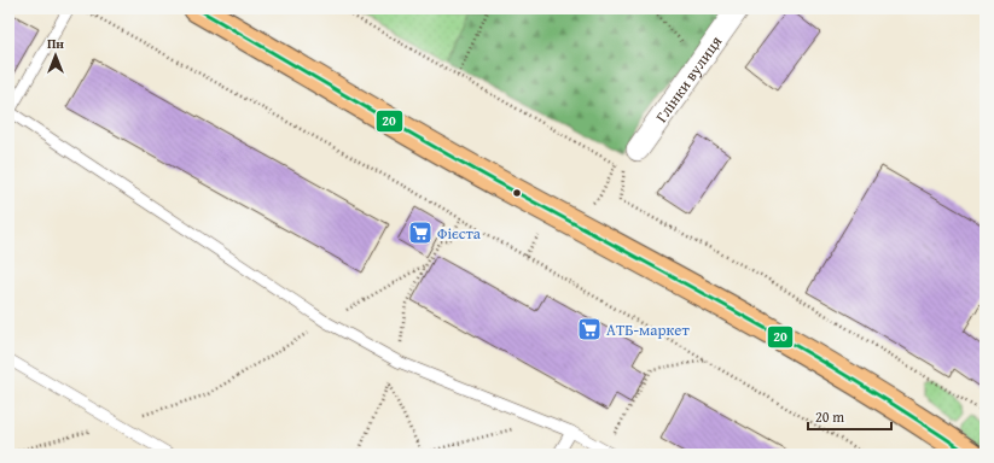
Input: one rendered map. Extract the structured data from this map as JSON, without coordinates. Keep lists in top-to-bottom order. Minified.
{"streets":{"street":["Глінки вулиця"]},"places":{"supermarket":["Фієста","АТБ-маркет"]},"lines":["transit line 20"],"scale_bar":"20 m","north":"top"}
